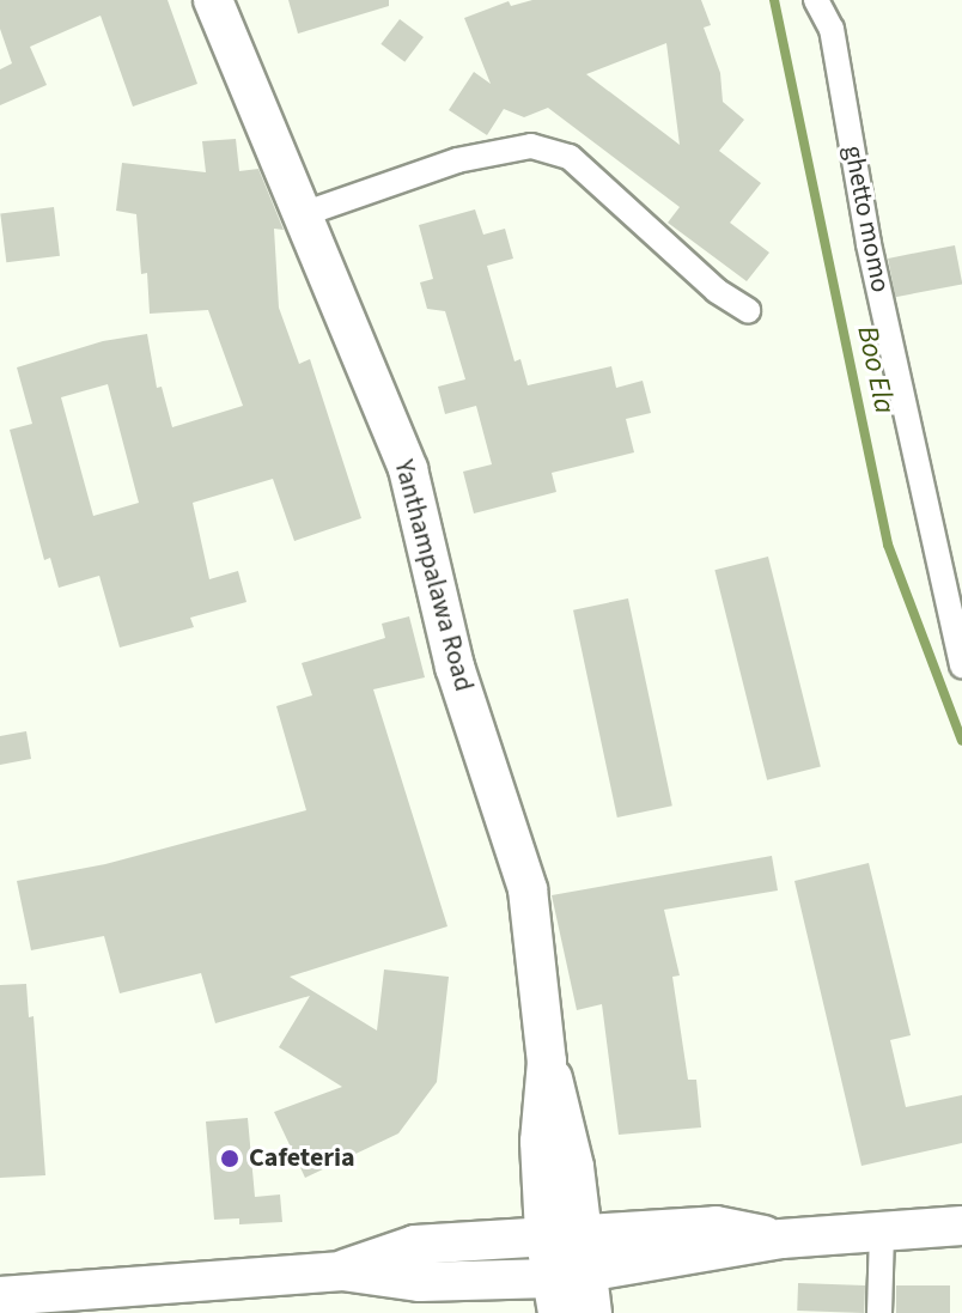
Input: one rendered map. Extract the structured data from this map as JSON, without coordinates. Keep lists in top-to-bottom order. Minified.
{"streets":{"main road":["Yanthampalawa Road"],"street":["ghetto momo"]},"water":["Boo Ela"],"places":["Cafeteria"]}
